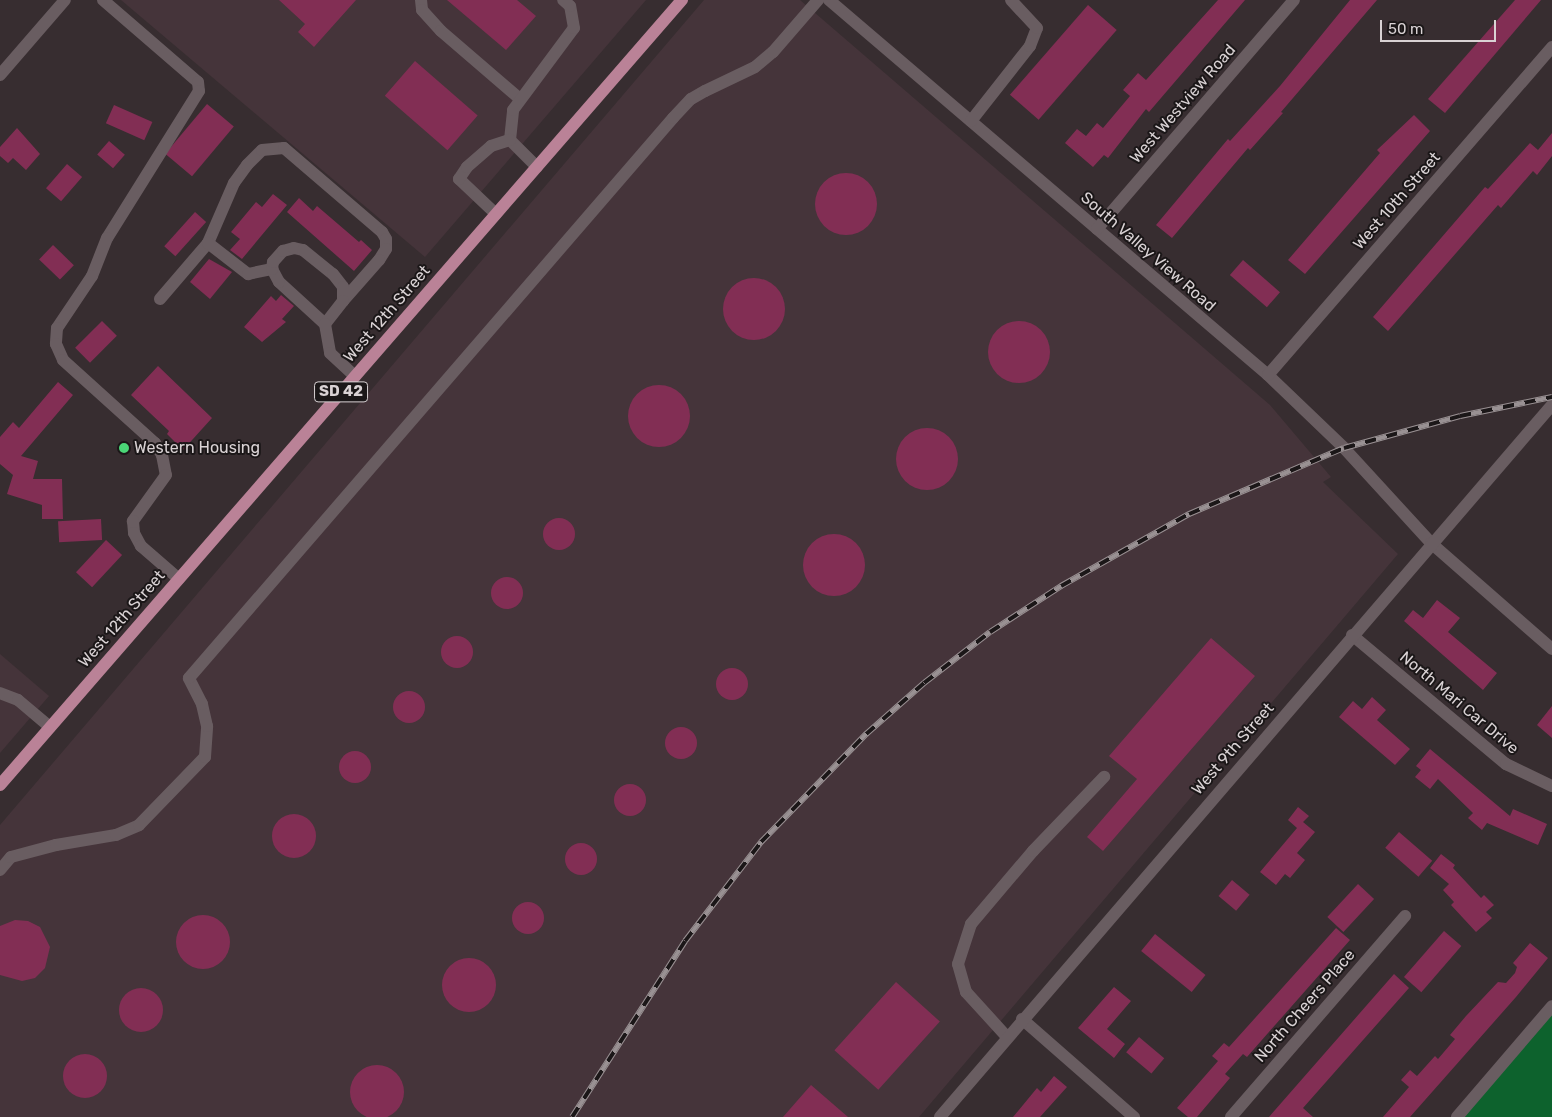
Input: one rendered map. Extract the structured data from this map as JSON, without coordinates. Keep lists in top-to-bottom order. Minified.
{"streets":{"main road":["West 12th Street","SD 42"],"street":["West Westview Road","West 10th Street","South Valley View Road","North Mari Car Drive","West 9th Street","North Cheers Place"]},"crossings":[["West Westview Road","South Valley View Road"],["West 10th Street","South Valley View Road"],["South Valley View Road","West 9th Street"],["North Mari Car Drive","West 9th Street"]],"places":["Western Housing"],"scale_bar":"50 m"}
